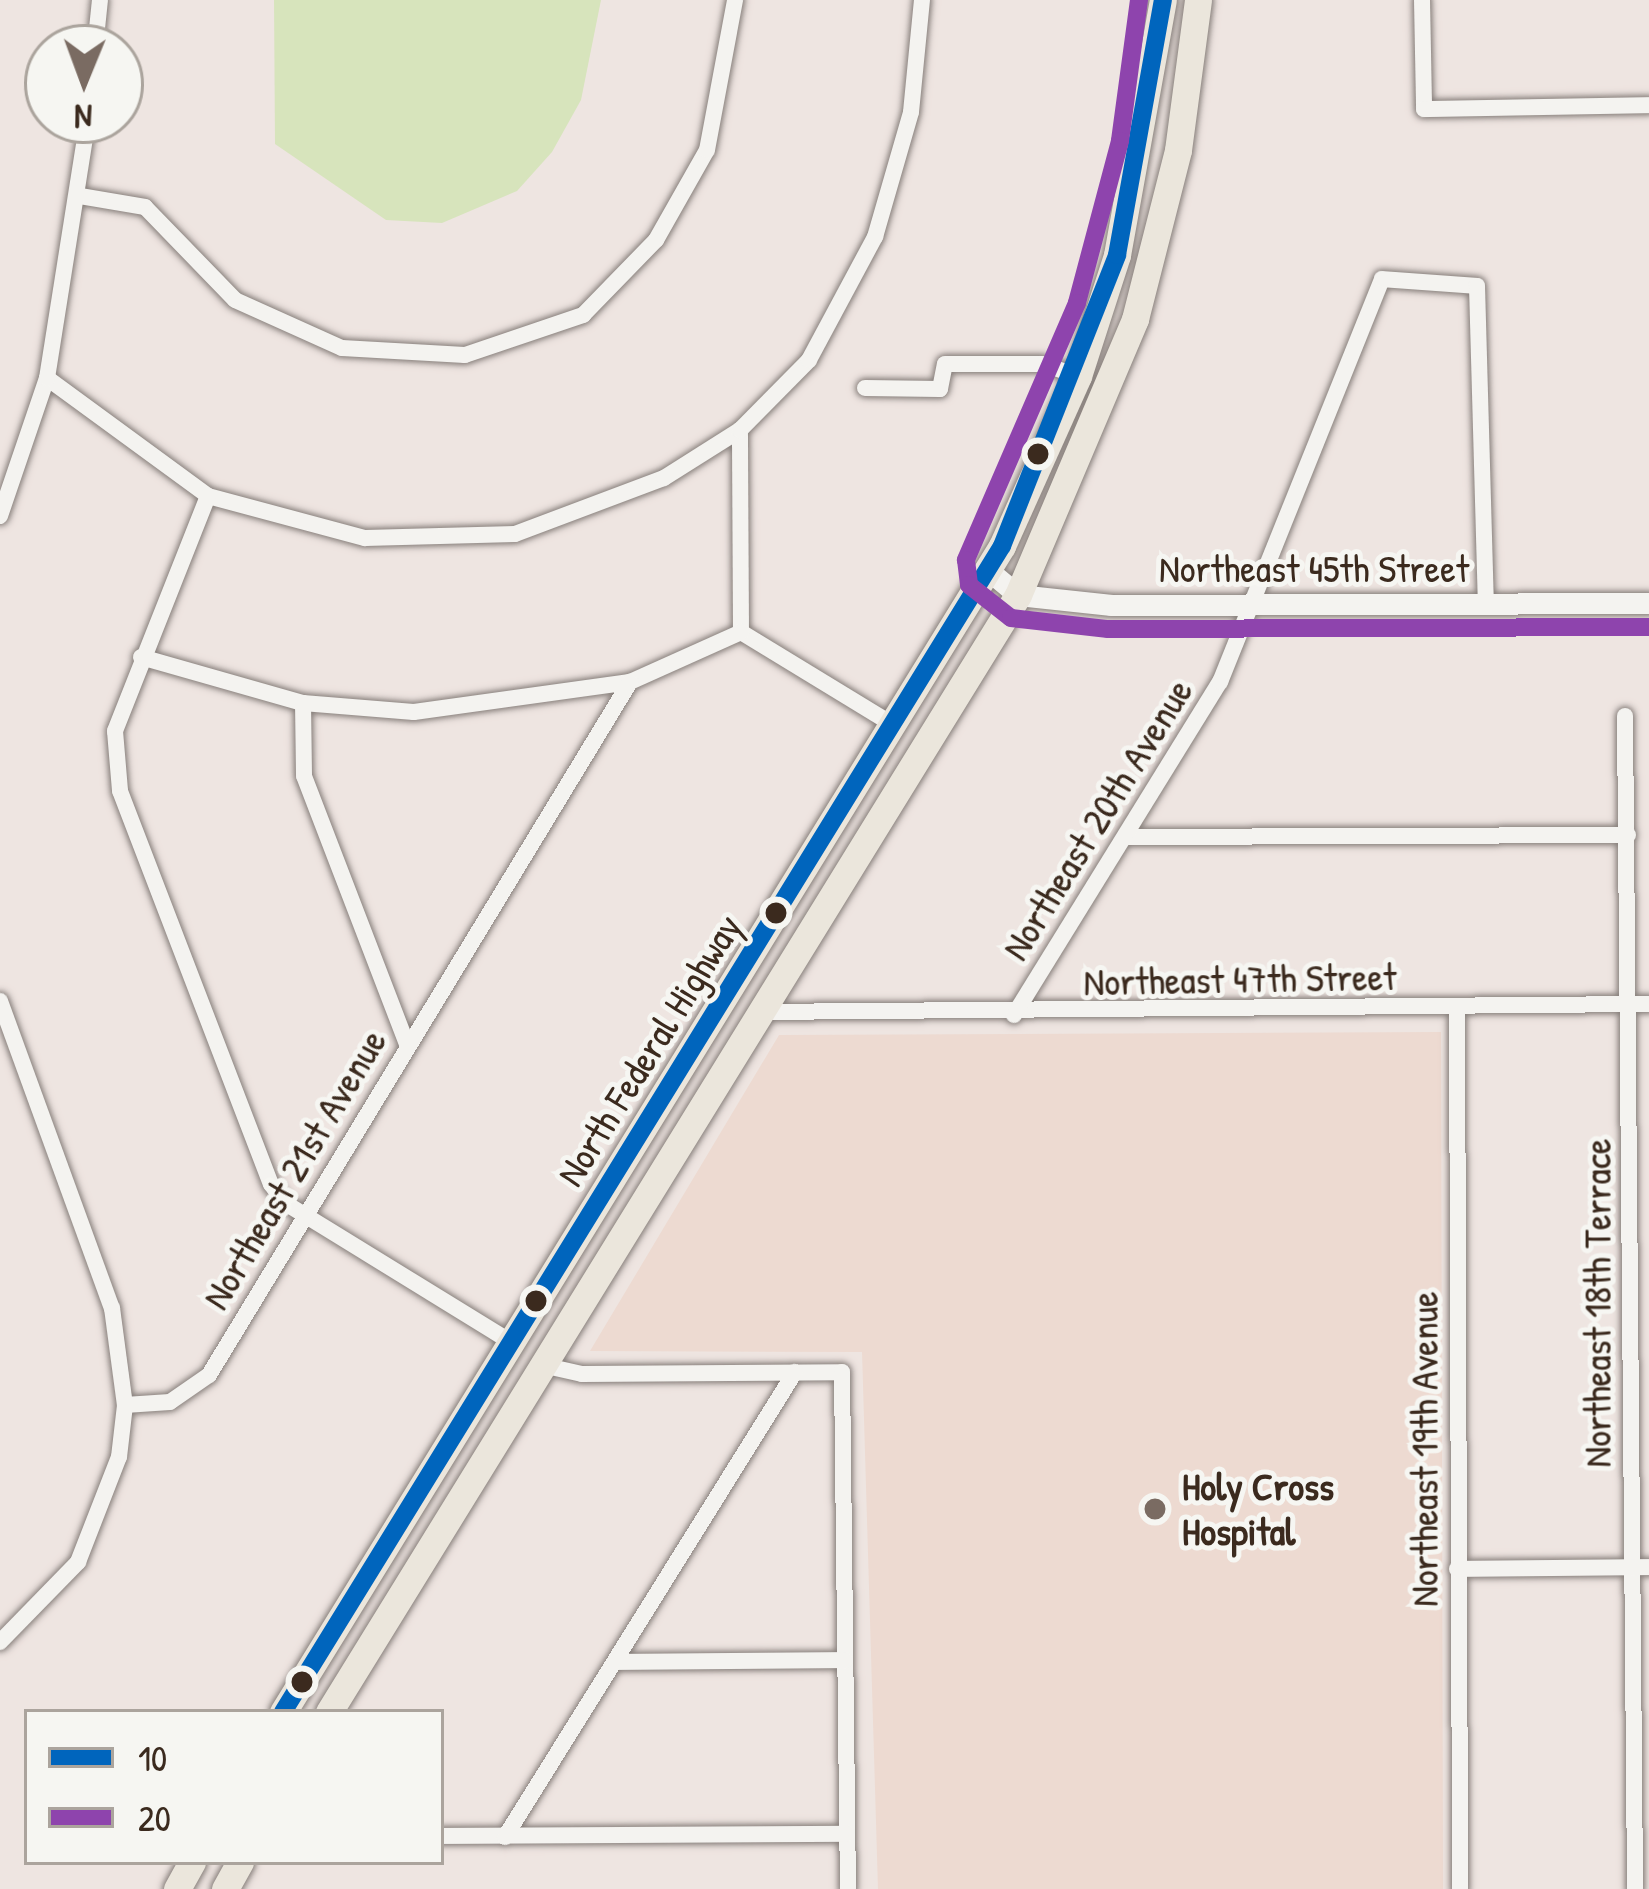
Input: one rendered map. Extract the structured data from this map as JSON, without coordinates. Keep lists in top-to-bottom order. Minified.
{"streets":{"main road":["North Federal Highway"],"street":["Northeast 45th Street","Northeast 20th Avenue","Northeast 47th Street","Northeast 21st Avenue","Northeast 18th Terrace","Northeast 19th Avenue"]},"crossings":[["Northeast 45th Street","Northeast 20th Avenue"],["Northeast 45th Street","North Federal Highway"],["Northeast 20th Avenue","Northeast 47th Street"],["Northeast 47th Street","North Federal Highway"],["Northeast 47th Street","Northeast 18th Terrace"],["Northeast 47th Street","Northeast 19th Avenue"]],"places":["Holy Cross Hospital"],"lines":["transit line 10","transit line 20"],"legend":["10","20"],"north":"bottom"}
